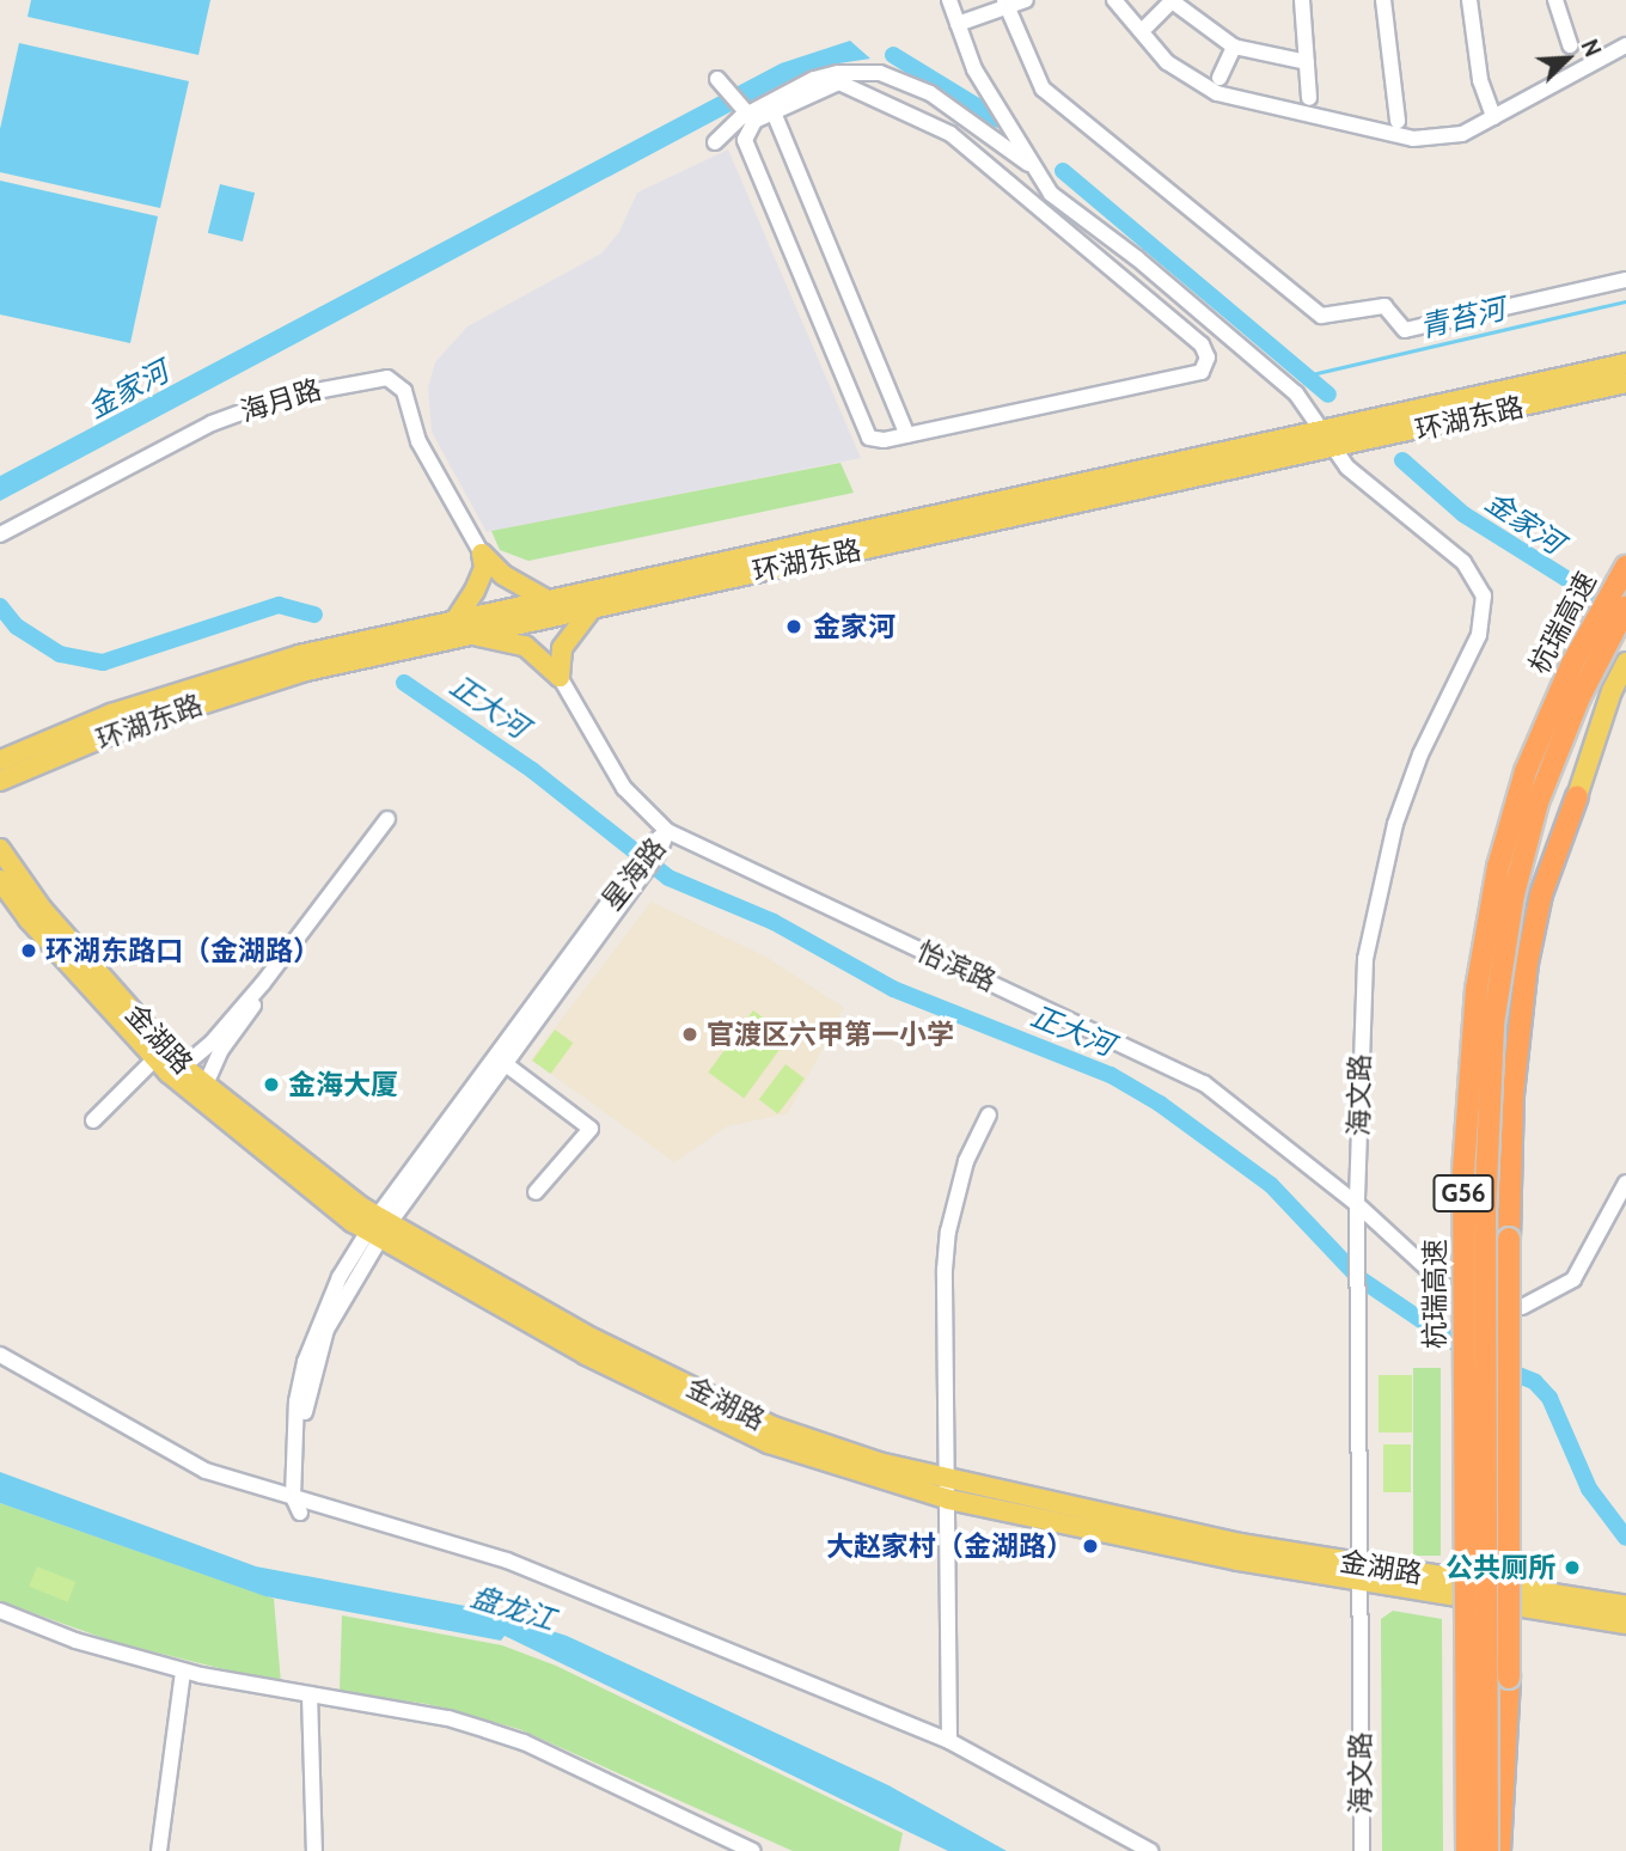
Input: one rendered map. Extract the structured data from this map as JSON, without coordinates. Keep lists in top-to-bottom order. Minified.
{"streets":{"highway":["杭瑞高速","G56"],"main road":["环湖东路","金湖路"],"street":["海月路","星海路","怡滨路","海文路"]},"crossings":[["环湖东路","海文路"],["星海路","怡滨路"],["星海路","金湖路"],["怡滨路","海文路"],["金湖路","海文路"]],"water":["青苔河","金家河","正大河","盘龙江"],"places":["金家河","环湖东路口（金湖路）","官渡区六甲第一小学","金海大厦","大赵家村（金湖路）","公共厕所"],"north":"top right"}
